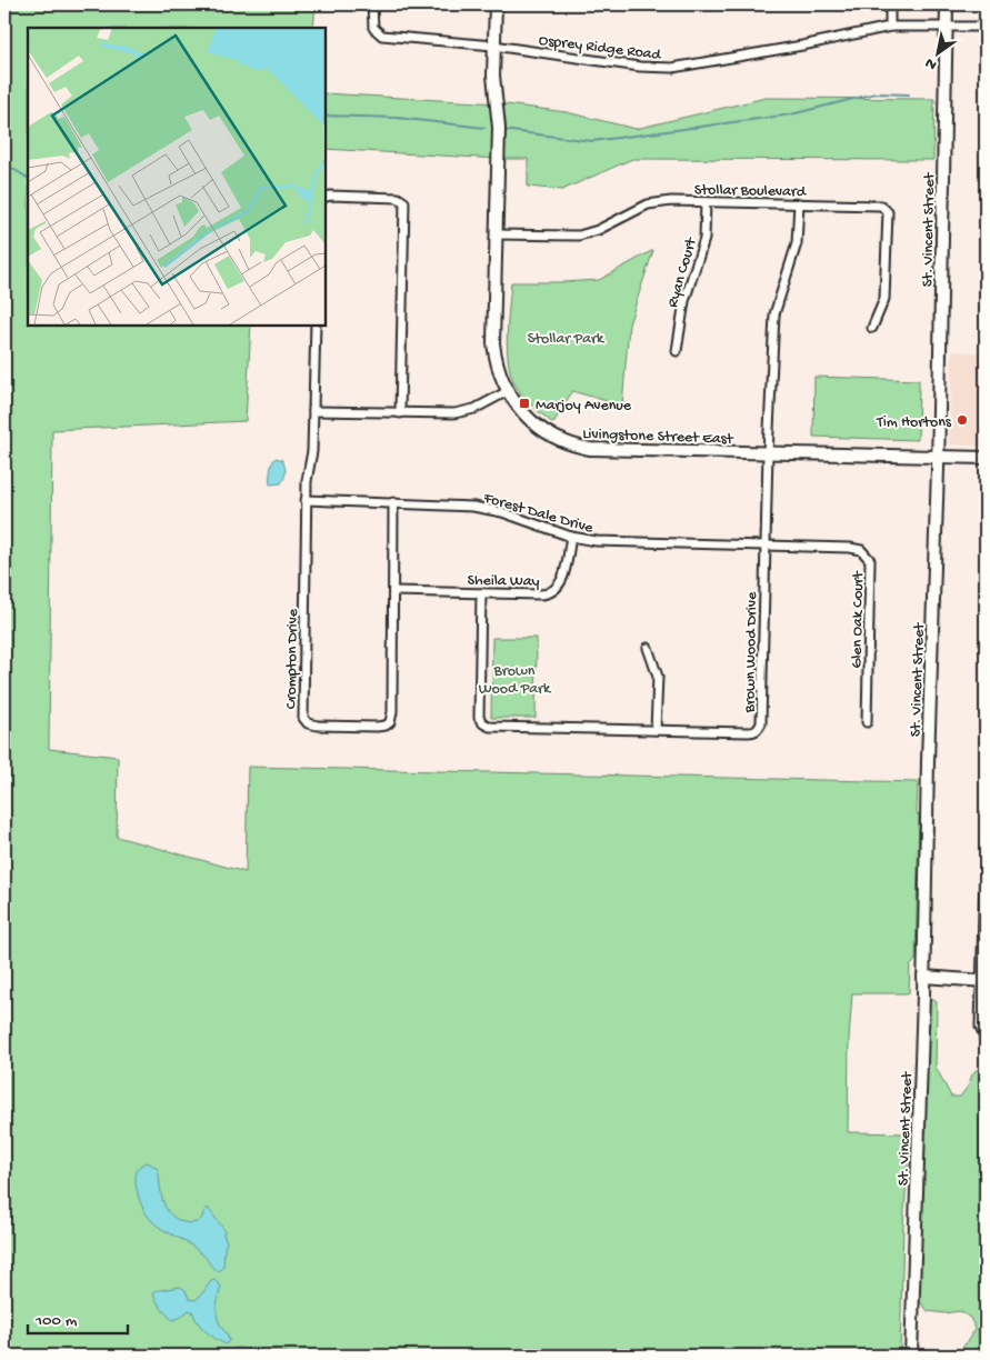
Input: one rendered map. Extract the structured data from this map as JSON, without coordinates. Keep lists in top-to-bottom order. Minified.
{"streets":{"main road":["St. Vincent Street","Livingstone Street East"],"street":["Osprey Ridge Road","Stollar Boulevard","Ryan Court","Forest Dale Drive","Sheila Way","Glen Oak Court","Brown Wood Drive","Crompton Drive"]},"crossings":[["Osprey Ridge Road","St. Vincent Street"],["Osprey Ridge Road","Livingstone Street East"],["Stollar Boulevard","Ryan Court"],["Stollar Boulevard","Livingstone Street East"],["Stollar Boulevard","Brown Wood Drive"],["St. Vincent Street","Livingstone Street East"],["Livingstone Street East","Brown Wood Drive"],["Forest Dale Drive","Sheila Way"],["Forest Dale Drive","Glen Oak Court"],["Forest Dale Drive","Brown Wood Drive"],["Forest Dale Drive","Crompton Drive"],["Sheila Way","Brown Wood Drive"],["Sheila Way","Crompton Drive"],["Glen Oak Court","Brown Wood Drive"]],"parks":["Stollar Park","Brown Wood Park"],"places":{"transit":["Marjoy Avenue"],"other":["Tim Hortons"]},"scale_bar":"100 m","north":"bottom left"}
